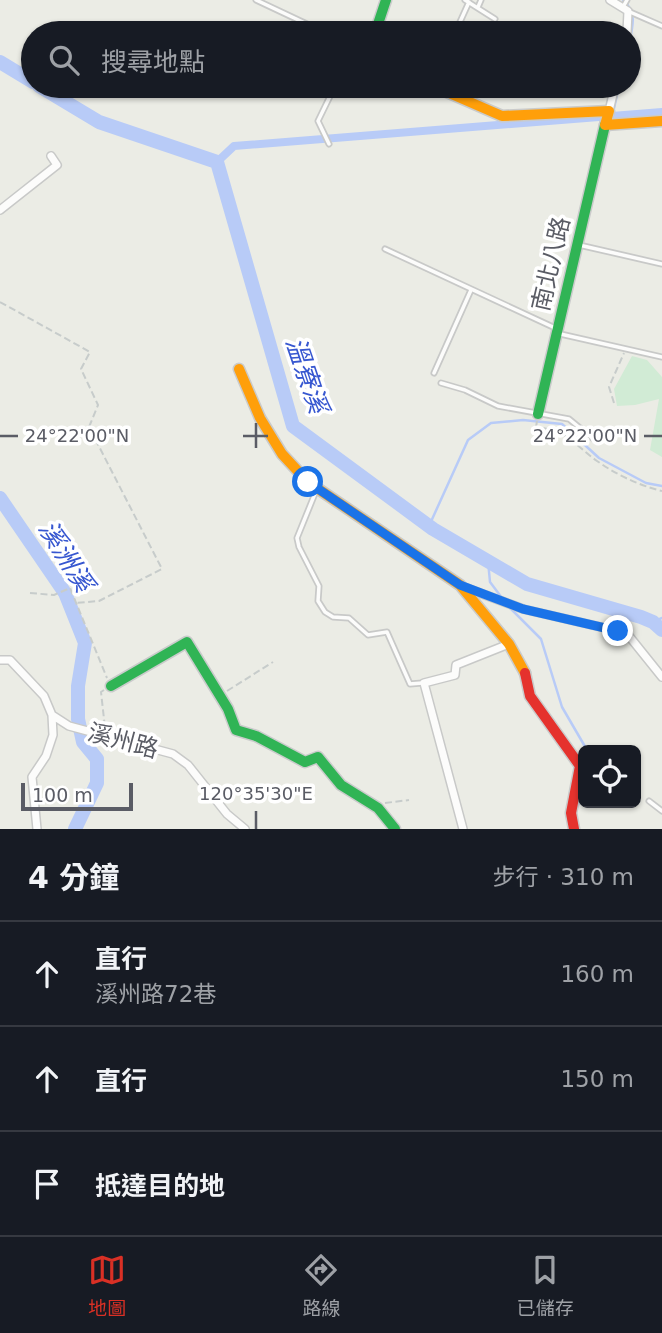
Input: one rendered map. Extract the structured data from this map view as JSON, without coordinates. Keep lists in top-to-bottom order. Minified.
{"streets":{"street":["南北八路","溪州路"]},"water":["溫寮溪","溪洲溪"],"scale_bar":"100 m","page":{"search":"搜尋地點","scale":"100 m","heading":["4 分鐘","步行 · 310 m"],"list":[["直行","溪州路72巷","160 m"],["直行","150 m"],"抵達目的地"],"nav":["地圖","路線","已儲存"]},"coordinates":["24°22'00\"N","120°35'30\"E"]}
